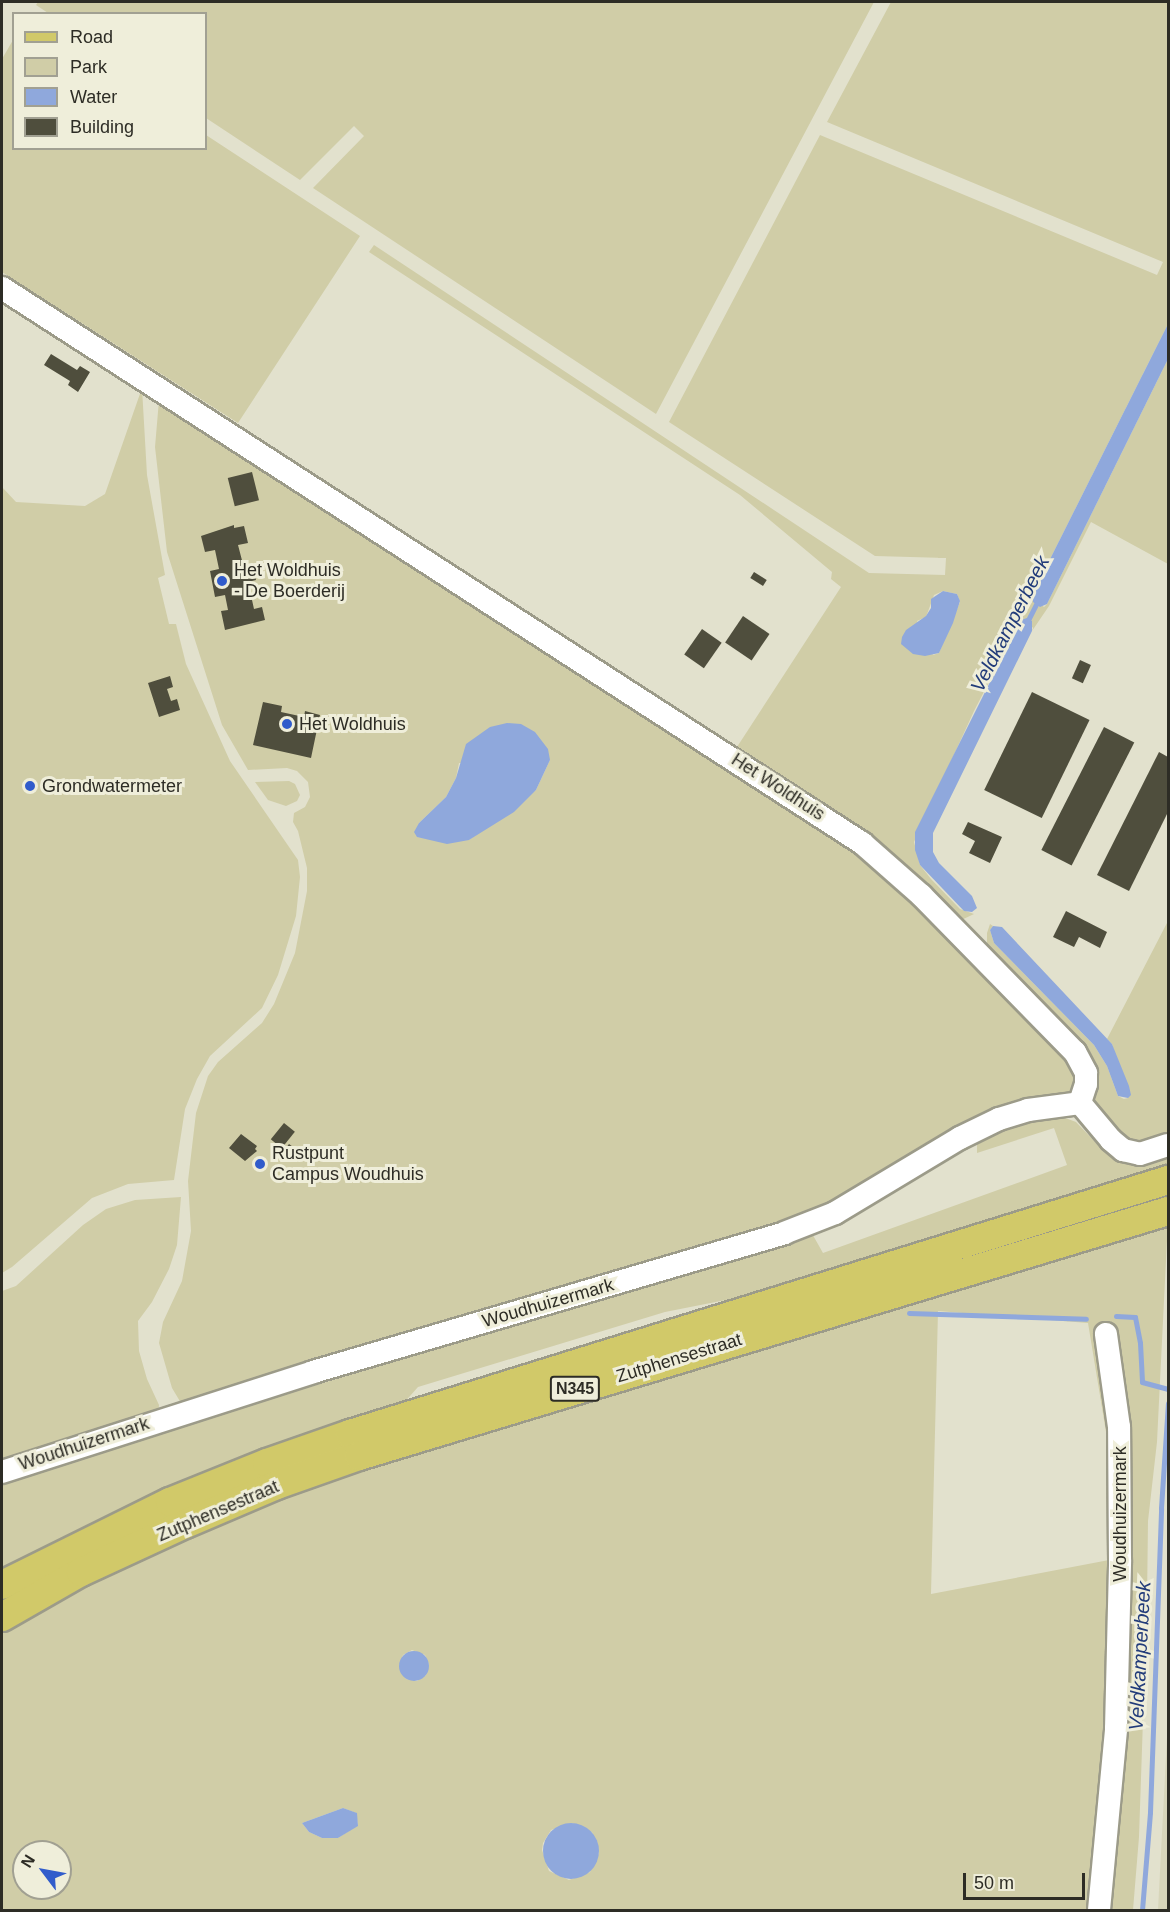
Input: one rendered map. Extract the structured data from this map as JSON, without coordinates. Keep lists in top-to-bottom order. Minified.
{"streets":{"main road":["Zutphensestraat","N345"],"street":["Het Woldhuis","Woudhuizermark"]},"crossings":[["Het Woldhuis","Woudhuizermark"]],"water":["Veldkamperbeek"],"places":["Het Woldhuis - De Boerderij","Het Woldhuis","Grondwatermeter","Rustpunt Campus Woudhuis"],"legend":["Road","Park","Water","Building"],"scale_bar":"50 m","north":"top left"}
